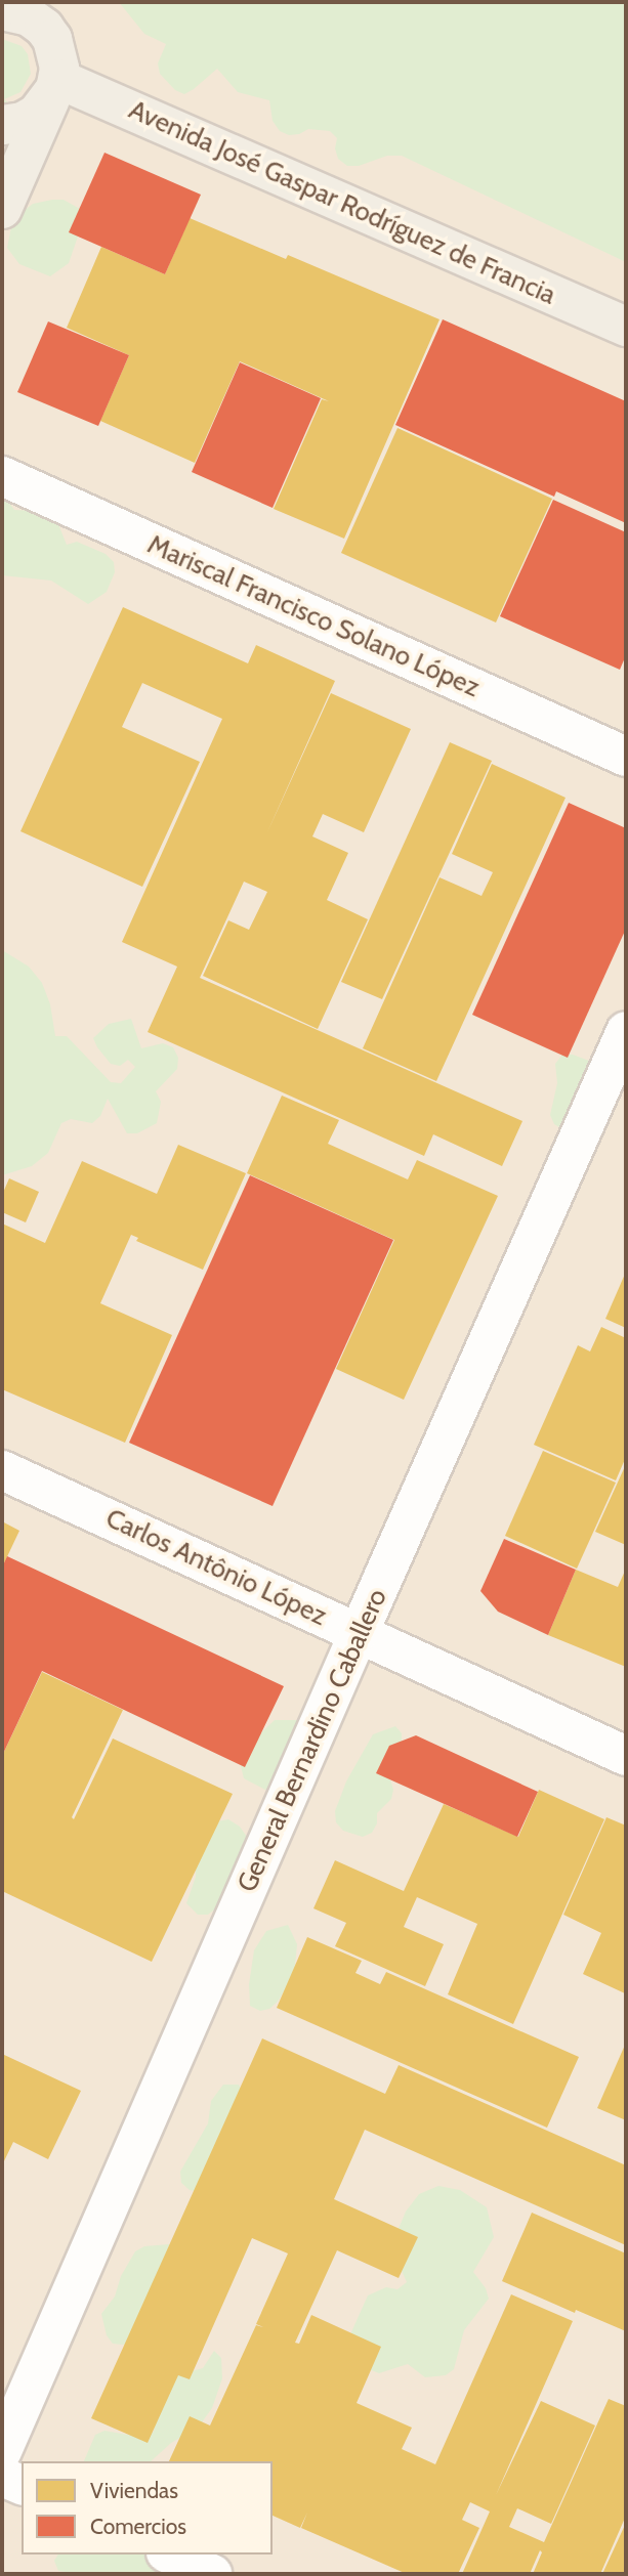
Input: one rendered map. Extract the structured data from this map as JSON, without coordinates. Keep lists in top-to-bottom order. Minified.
{"streets":{"main road":["Avenida José Gaspar Rodríguez de Francia"],"street":["Mariscal Francisco Solano López","Carlos Antônio López","General Bernardino Caballero"]},"crossings":[["Carlos Antônio López","General Bernardino Caballero"]],"legend":["Viviendas","Comercios"]}
